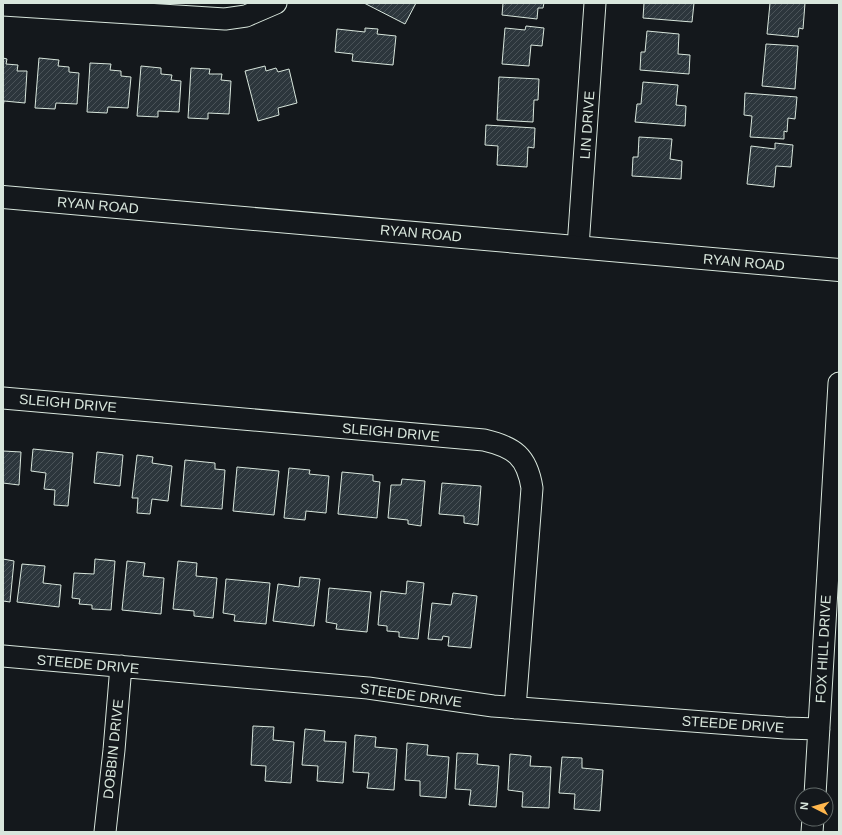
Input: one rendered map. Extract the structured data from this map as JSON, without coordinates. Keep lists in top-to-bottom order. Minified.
{"streets":{"main road":["RYAN ROAD"],"street":["LIN DRIVE","SLEIGH DRIVE","FOX HILL DRIVE","STEEDE DRIVE","DOBBIN DRIVE"]},"crossings":[["LIN DRIVE","RYAN ROAD"],["SLEIGH DRIVE","STEEDE DRIVE"],["FOX HILL DRIVE","STEEDE DRIVE"],["STEEDE DRIVE","DOBBIN DRIVE"]],"north":"left"}
